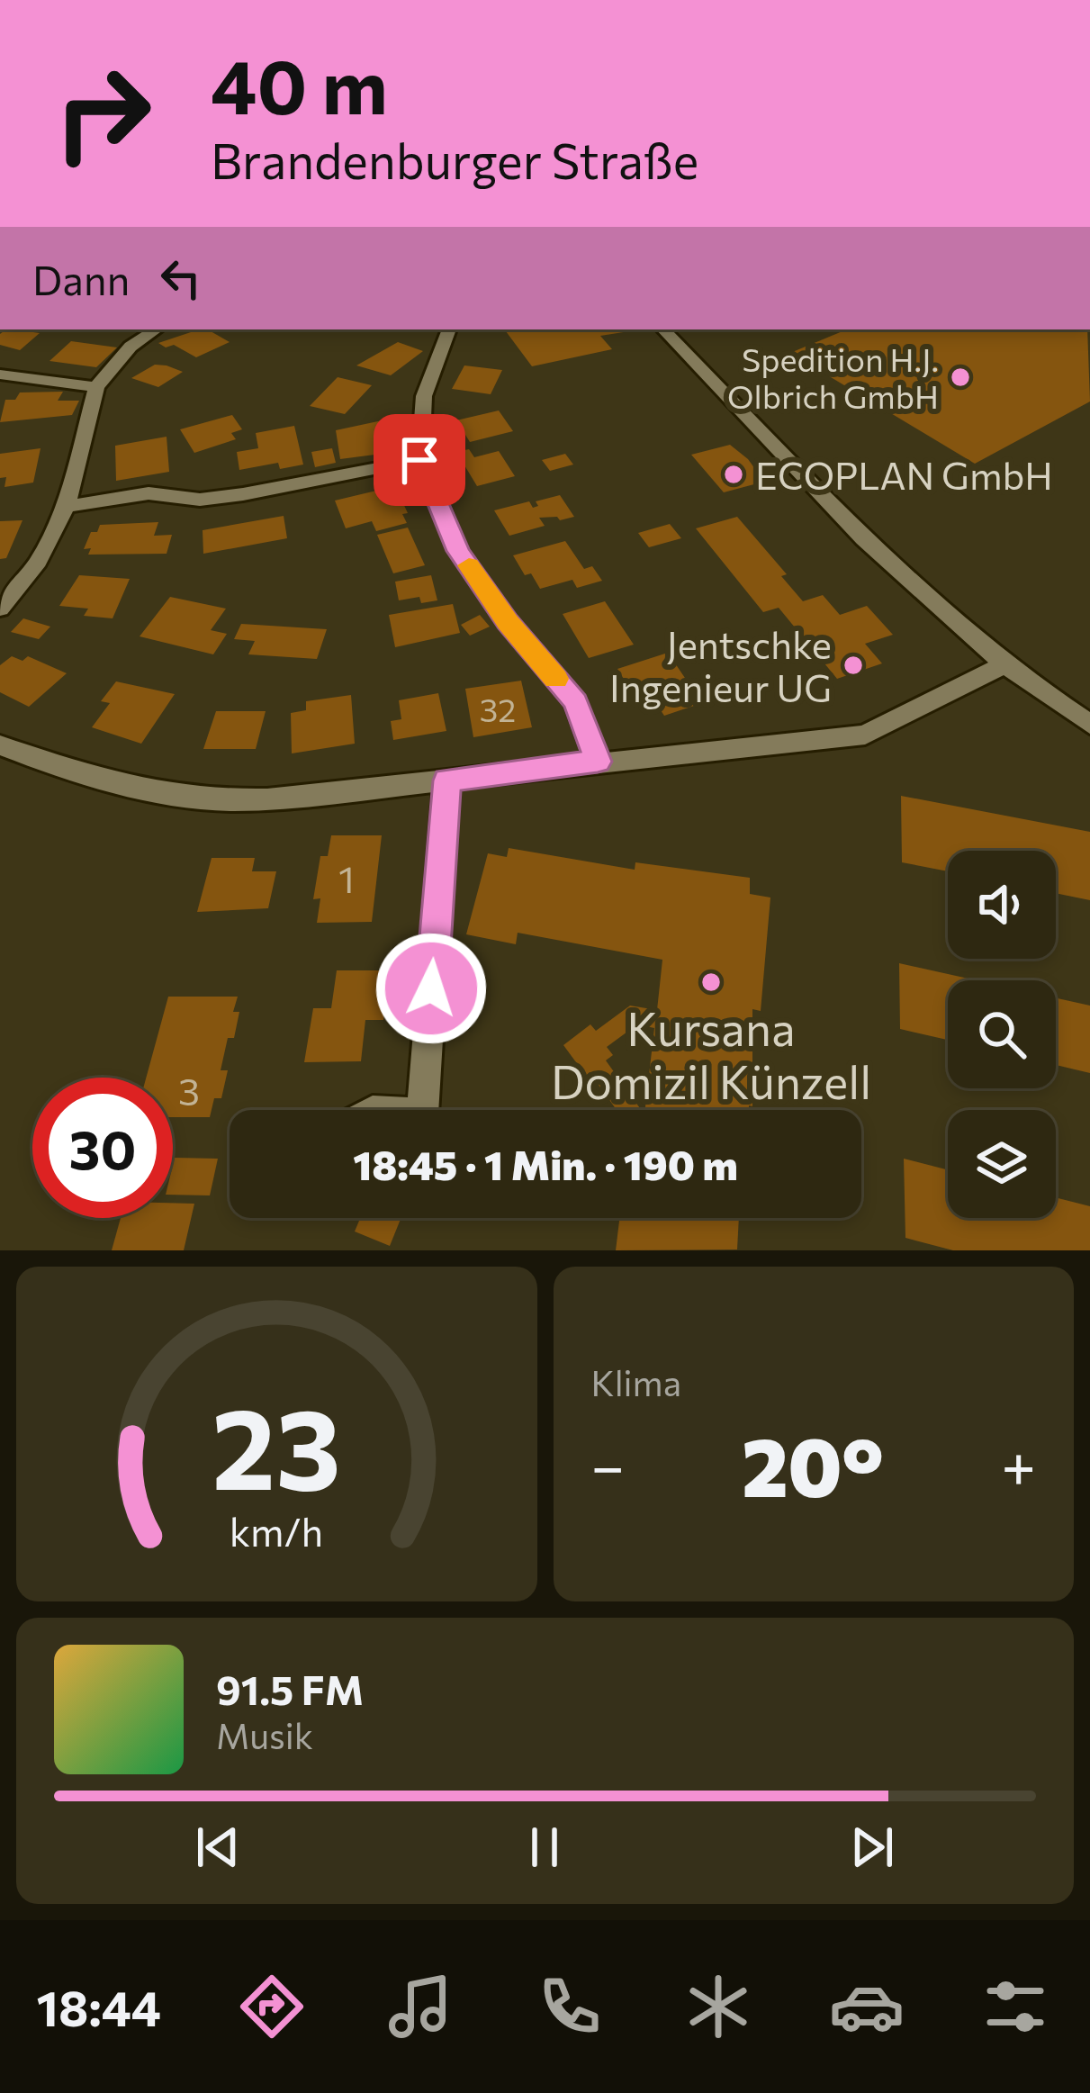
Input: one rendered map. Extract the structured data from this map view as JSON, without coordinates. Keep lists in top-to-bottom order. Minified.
{"places":["Spedition H.J. Olbrich GmbH","ECOPLAN GmbH","Jentschke Ingenieur UG","Kursana Domizil Künzell"],"house_numbers":["32","1","3"],"page":{"turn":["40 m","Brandenburger Straße"],"then":"Dann","limit":"30","trip":"18:45 · 1 Min. · 190 m","tile":"Klima","heat":["−","20°","+"],"song":["91.5 FM","Musik"],"tabs":"18:44","gauge":["23","km/h"]}}
